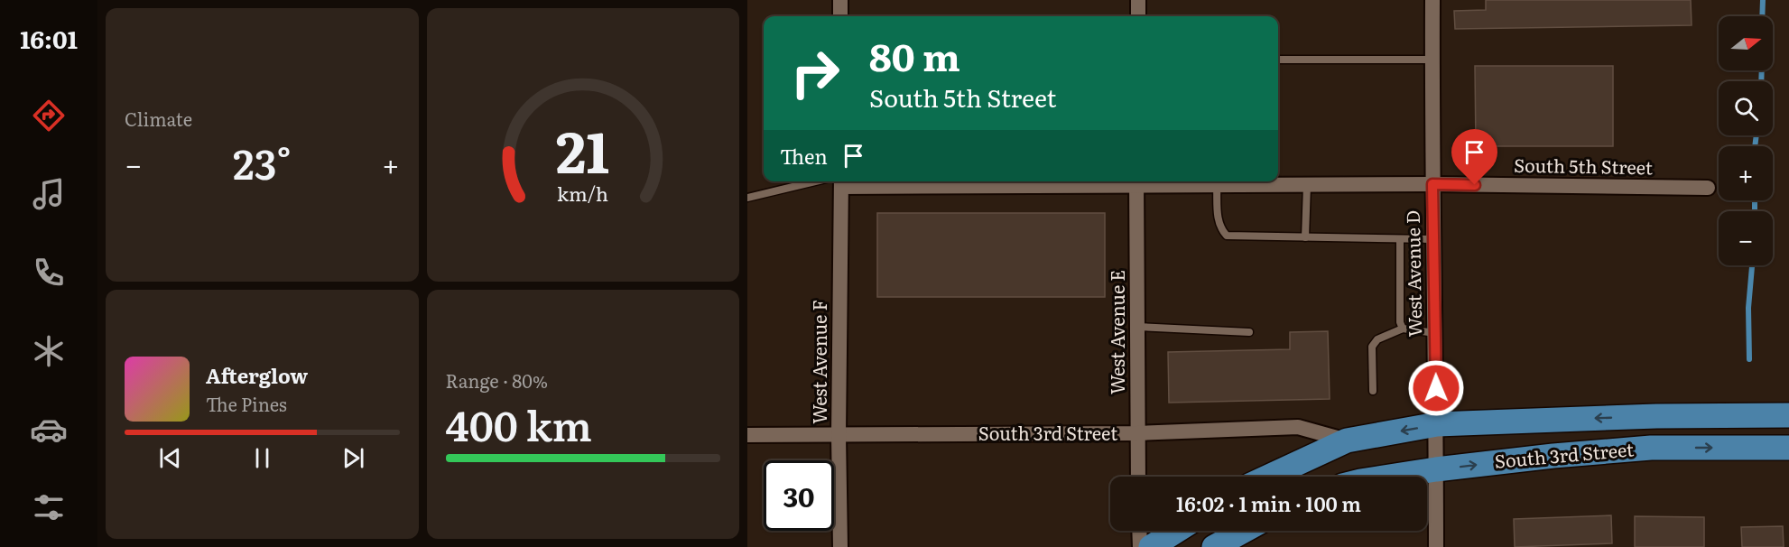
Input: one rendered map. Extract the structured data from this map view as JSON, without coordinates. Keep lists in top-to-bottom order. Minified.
{"streets":{"main road":["South 3rd Street"],"street":["South 5th Street","West Avenue D","West Avenue E","West Avenue F"]},"crossings":[["South 5th Street","West Avenue D"],["South 5th Street","West Avenue E"],["West Avenue D","South 3rd Street"],["West Avenue E","South 3rd Street"],["West Avenue F","South 3rd Street"]],"north":"right","page":{"tabs":"16:01","tile":["Climate",["Range · 80%","400 km"]],"map_buttons":["+","−"],"turn":["80 m","South 5th Street"],"then":"Then","heat":["−","23°","+"],"song":["Afterglow","The Pines"],"limit":"30","trip":"16:02 · 1 min · 100 m","gauge":["21","km/h"]}}
